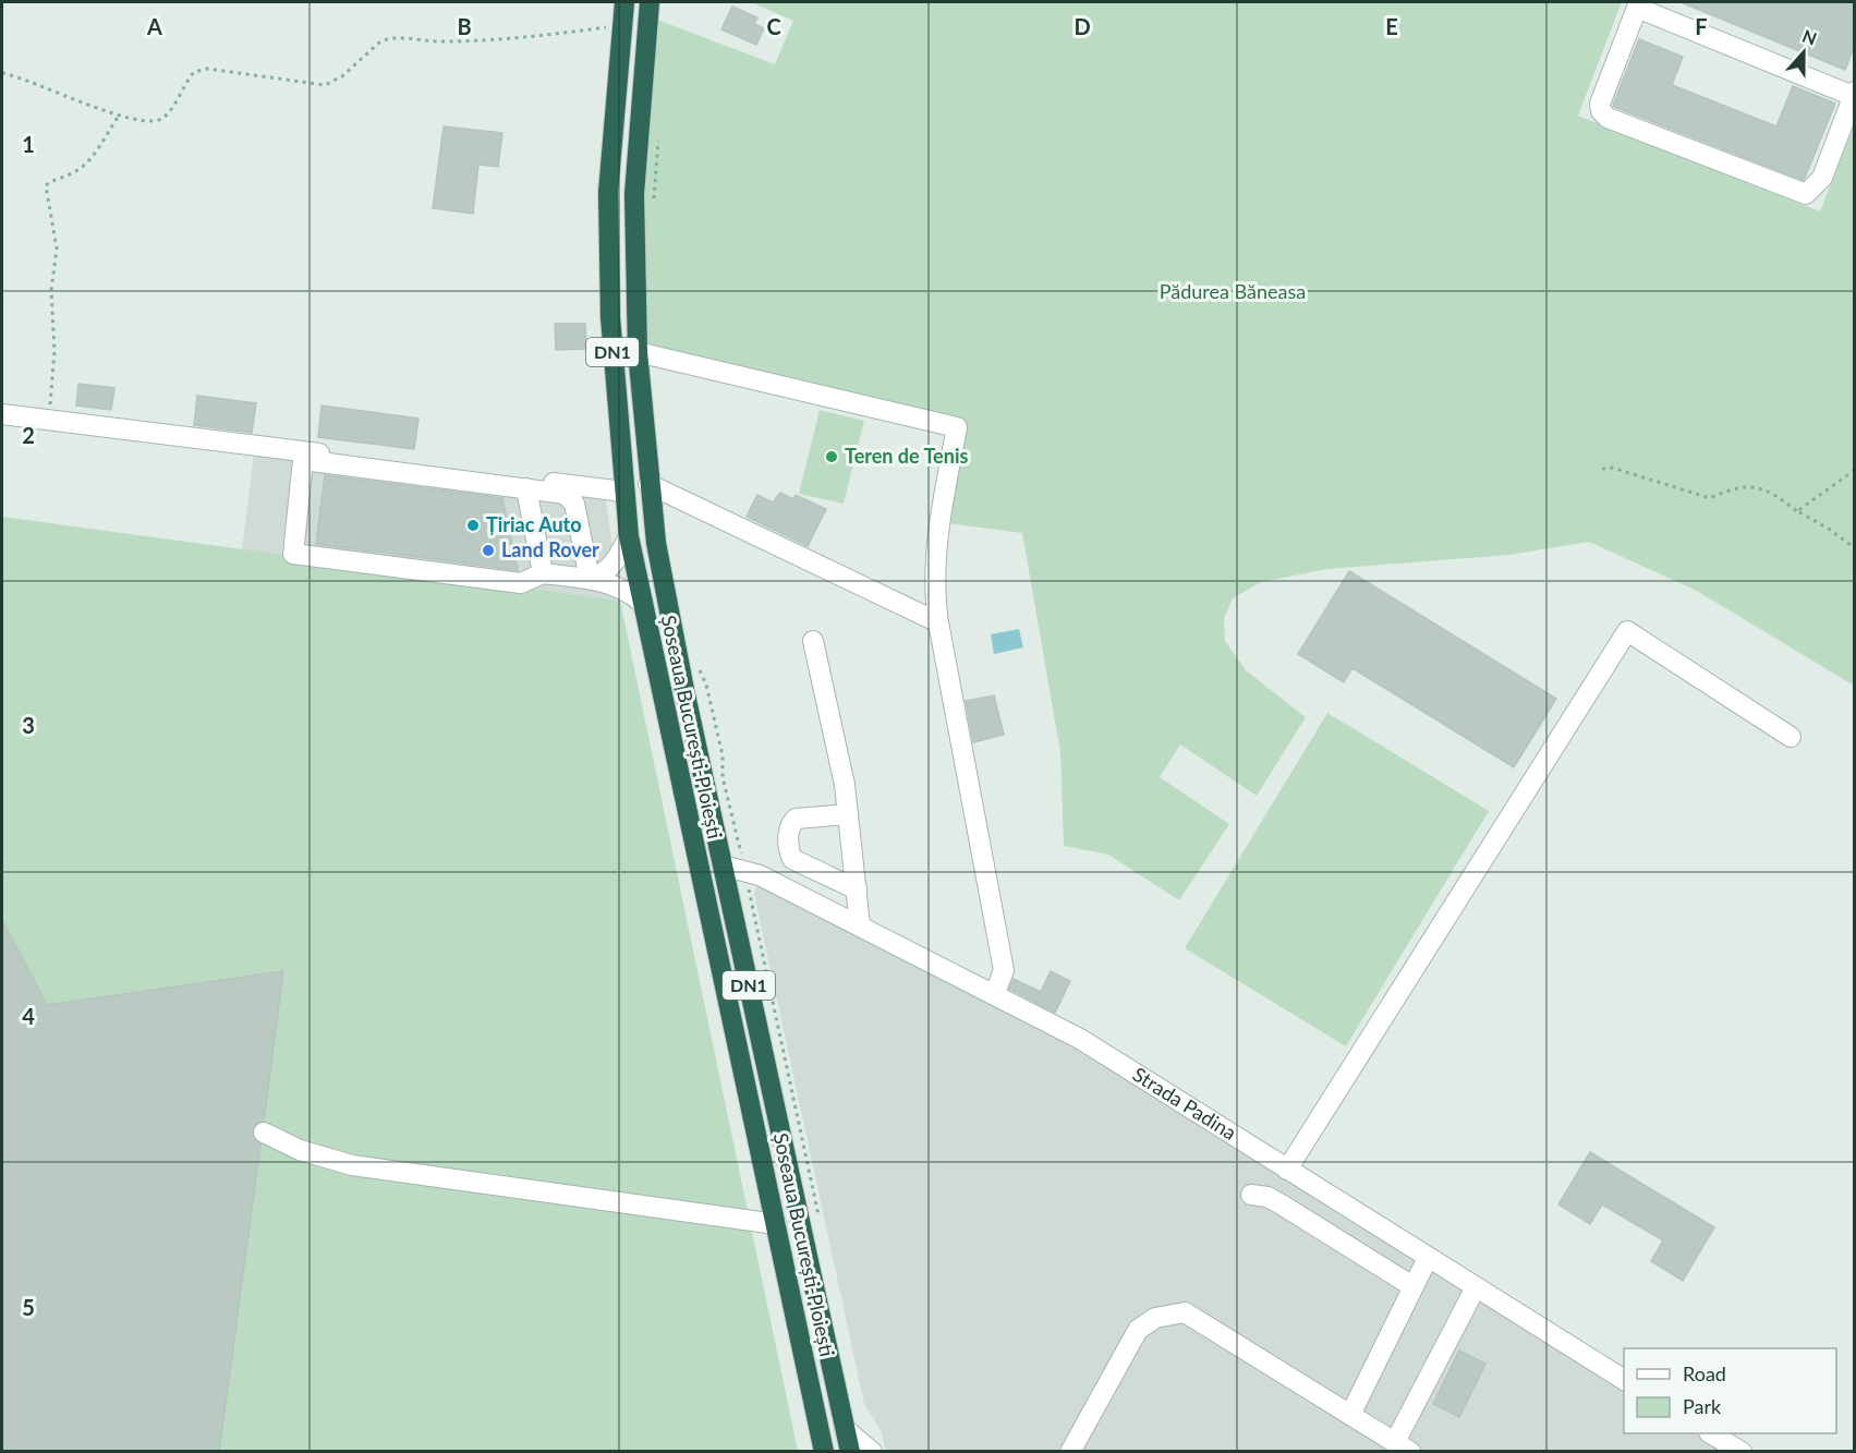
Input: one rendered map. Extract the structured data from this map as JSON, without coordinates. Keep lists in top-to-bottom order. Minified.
{"streets":{"highway":["DN1","Șoseaua București-Ploiești"],"street":["Strada Padina"]},"crossings":[["Șoseaua București-Ploiești","Strada Padina"]],"parks":["Pădurea Băneasa"],"places":["Teren de Tenis","Țiriac Auto","Land Rover"],"legend":["Road","Park"],"north":"top","grid":{"columns":["A","B","C","D","E","F"],"rows":["1","2","3","4","5"]}}
